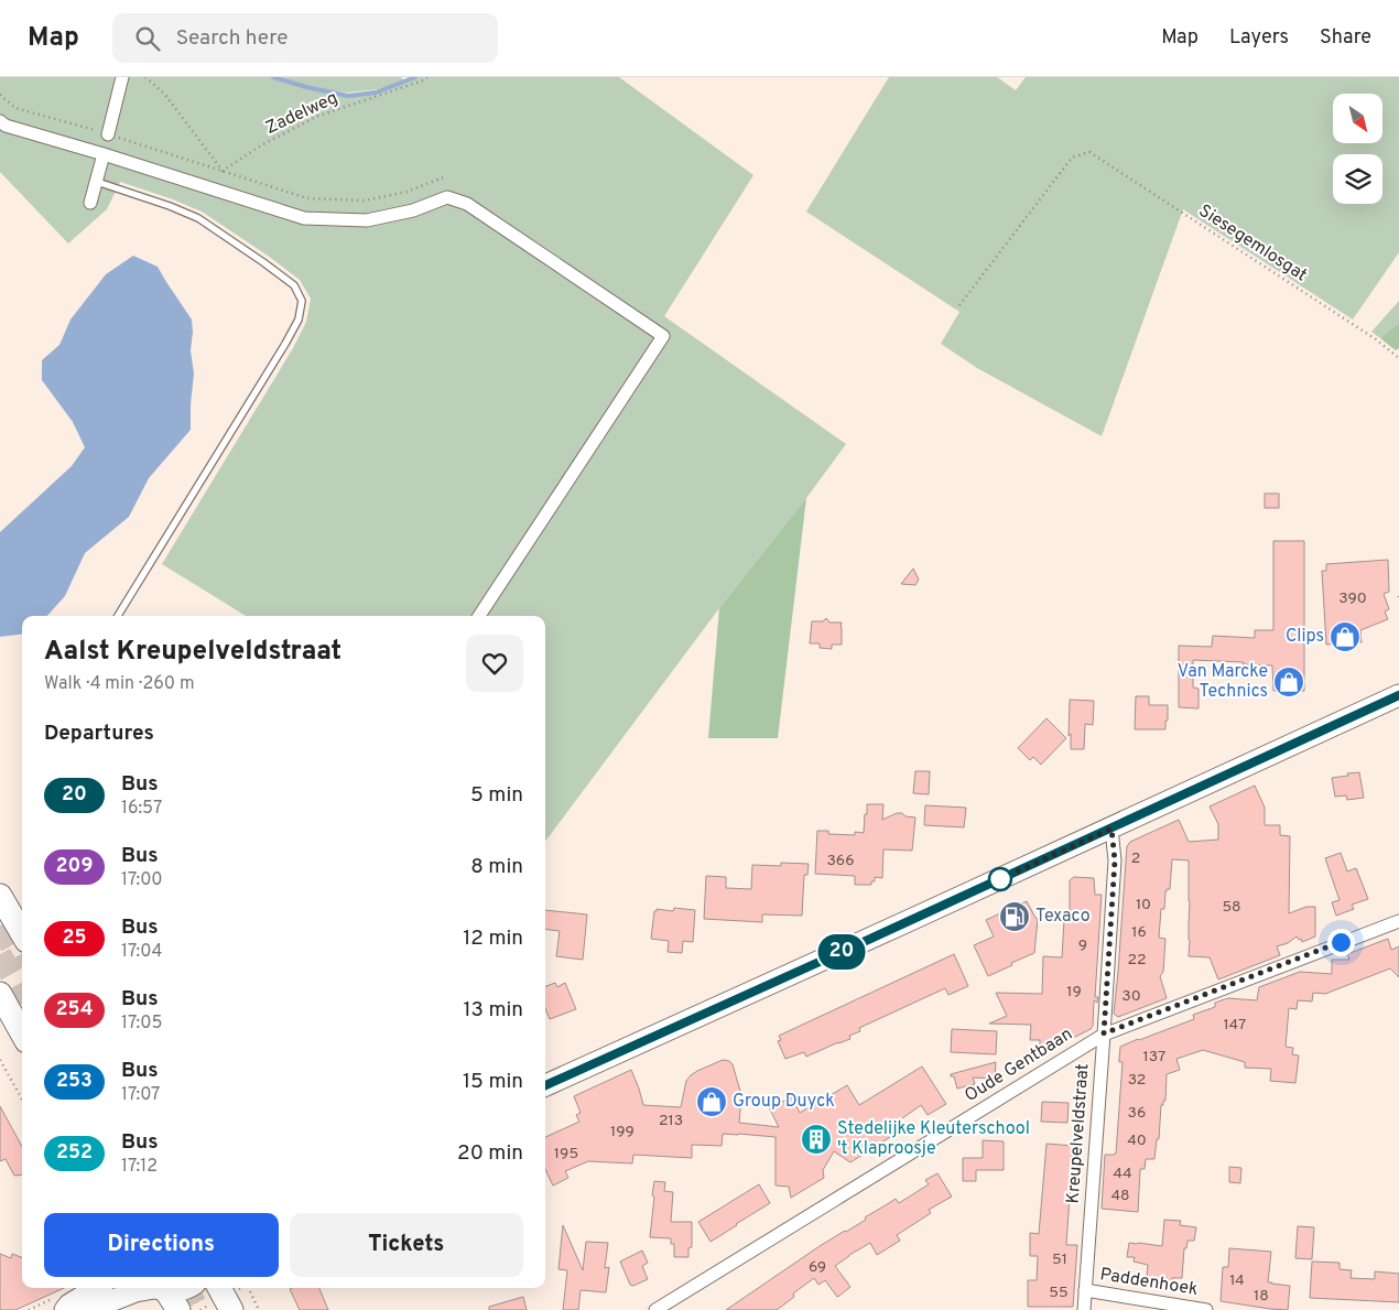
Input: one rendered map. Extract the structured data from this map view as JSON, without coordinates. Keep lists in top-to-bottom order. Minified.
{"streets":{"street":["Oude Gentbaan","Kreupelveldstraat","Paddenhoek"],"path":["Zadelweg","Siesegemlosgat"]},"crossings":[["Oude Gentbaan","Kreupelveldstraat"],["Kreupelveldstraat","Paddenhoek"]],"places":{"shop":["Clips","Van Marcke Technics","Group Duyck"],"fuel station":["Texaco"],"building":["Stedelijke Kleuterschool 't Klaproosje"]},"lines":["bus line 20"],"house_numbers":["390","2","366","10","58","16","9","22","19","30","147","137","32","36","213","199","40","195","44","48","51","69","14","55","18"],"north":"bottom right","page":{"header":"Map","search":"Search here","nav":["Map","Layers","Share"],"on_map":"20","heading":[["Aalst Kreupelveldstraat","Walk · 4 min · 260 m"],"Departures"],"list":[{"mark":"20","name":"Bus","note":"16:57","value":"5 min"},{"mark":"209","name":"Bus","note":"17:00","value":"8 min"},{"mark":"25","name":"Bus","note":"17:04","value":"12 min"},{"mark":"254","name":"Bus","note":"17:05","value":"13 min"},{"mark":"253","name":"Bus","note":"17:07","value":"15 min"},{"mark":"252","name":"Bus","note":"17:12","value":"20 min"}],"buttons":["Directions","Tickets"]}}
